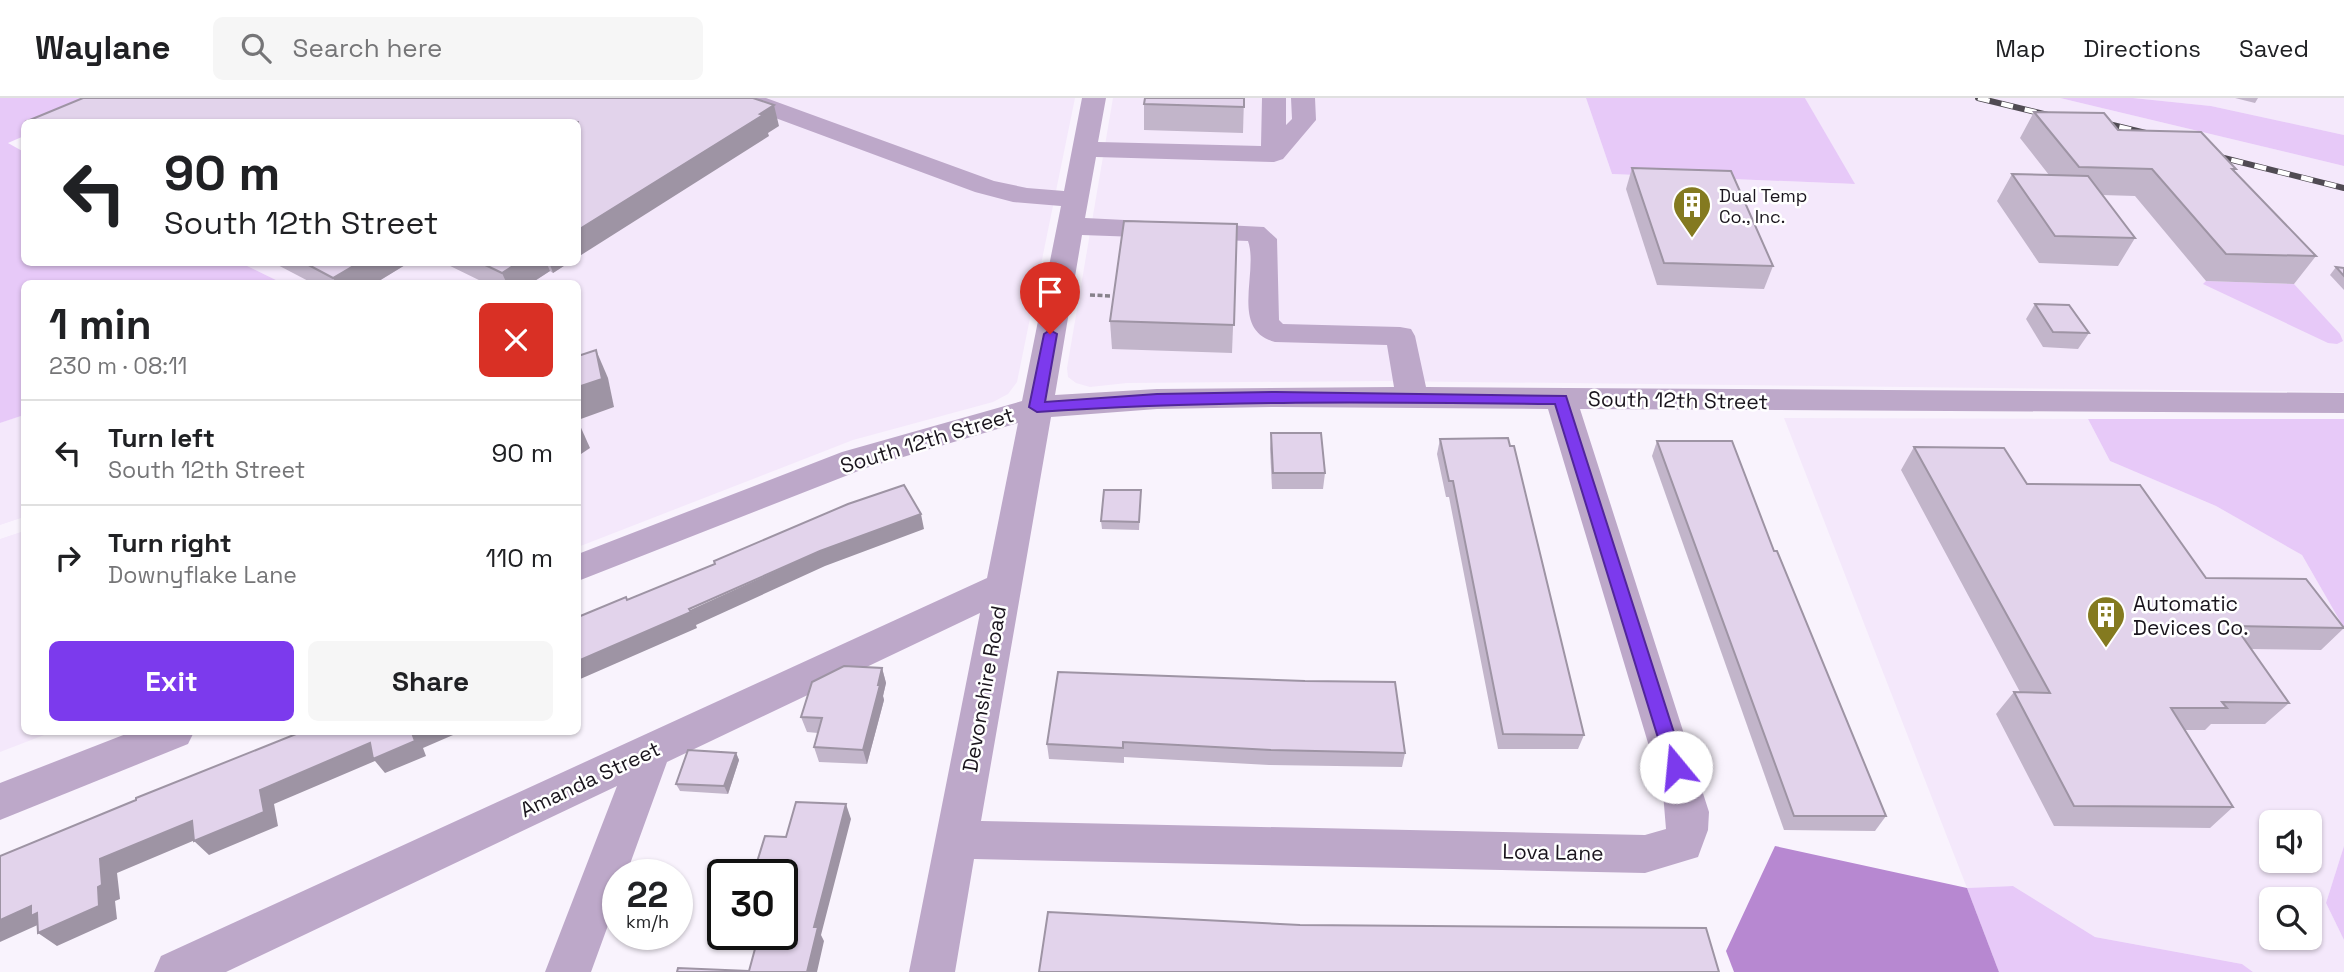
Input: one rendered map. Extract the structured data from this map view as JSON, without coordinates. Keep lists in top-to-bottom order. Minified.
{"streets":{"street":["South 12th Street","Devonshire Road","Amanda Street","Lova Lane"]},"crossings":[["South 12th Street","Devonshire Road"],["South 12th Street","Lova Lane"],["Devonshire Road","Amanda Street"],["Devonshire Road","Lova Lane"]],"places":{"building":["Dual Temp Co., Inc.","Automatic Devices Co."]},"page":{"header":"Waylane","search":"Search here","nav":["Map","Directions","Saved"],"turn":["90 m","South 12th Street"],"heading":["1 min","230 m · 08:11"],"list":[{"name":"Turn left","note":"South 12th Street","value":"90 m"},{"name":"Turn right","note":"Downyflake Lane","value":"110 m"}],"buttons":["Exit","Share"],"speed":"22 km/h","limit":"30"}}
